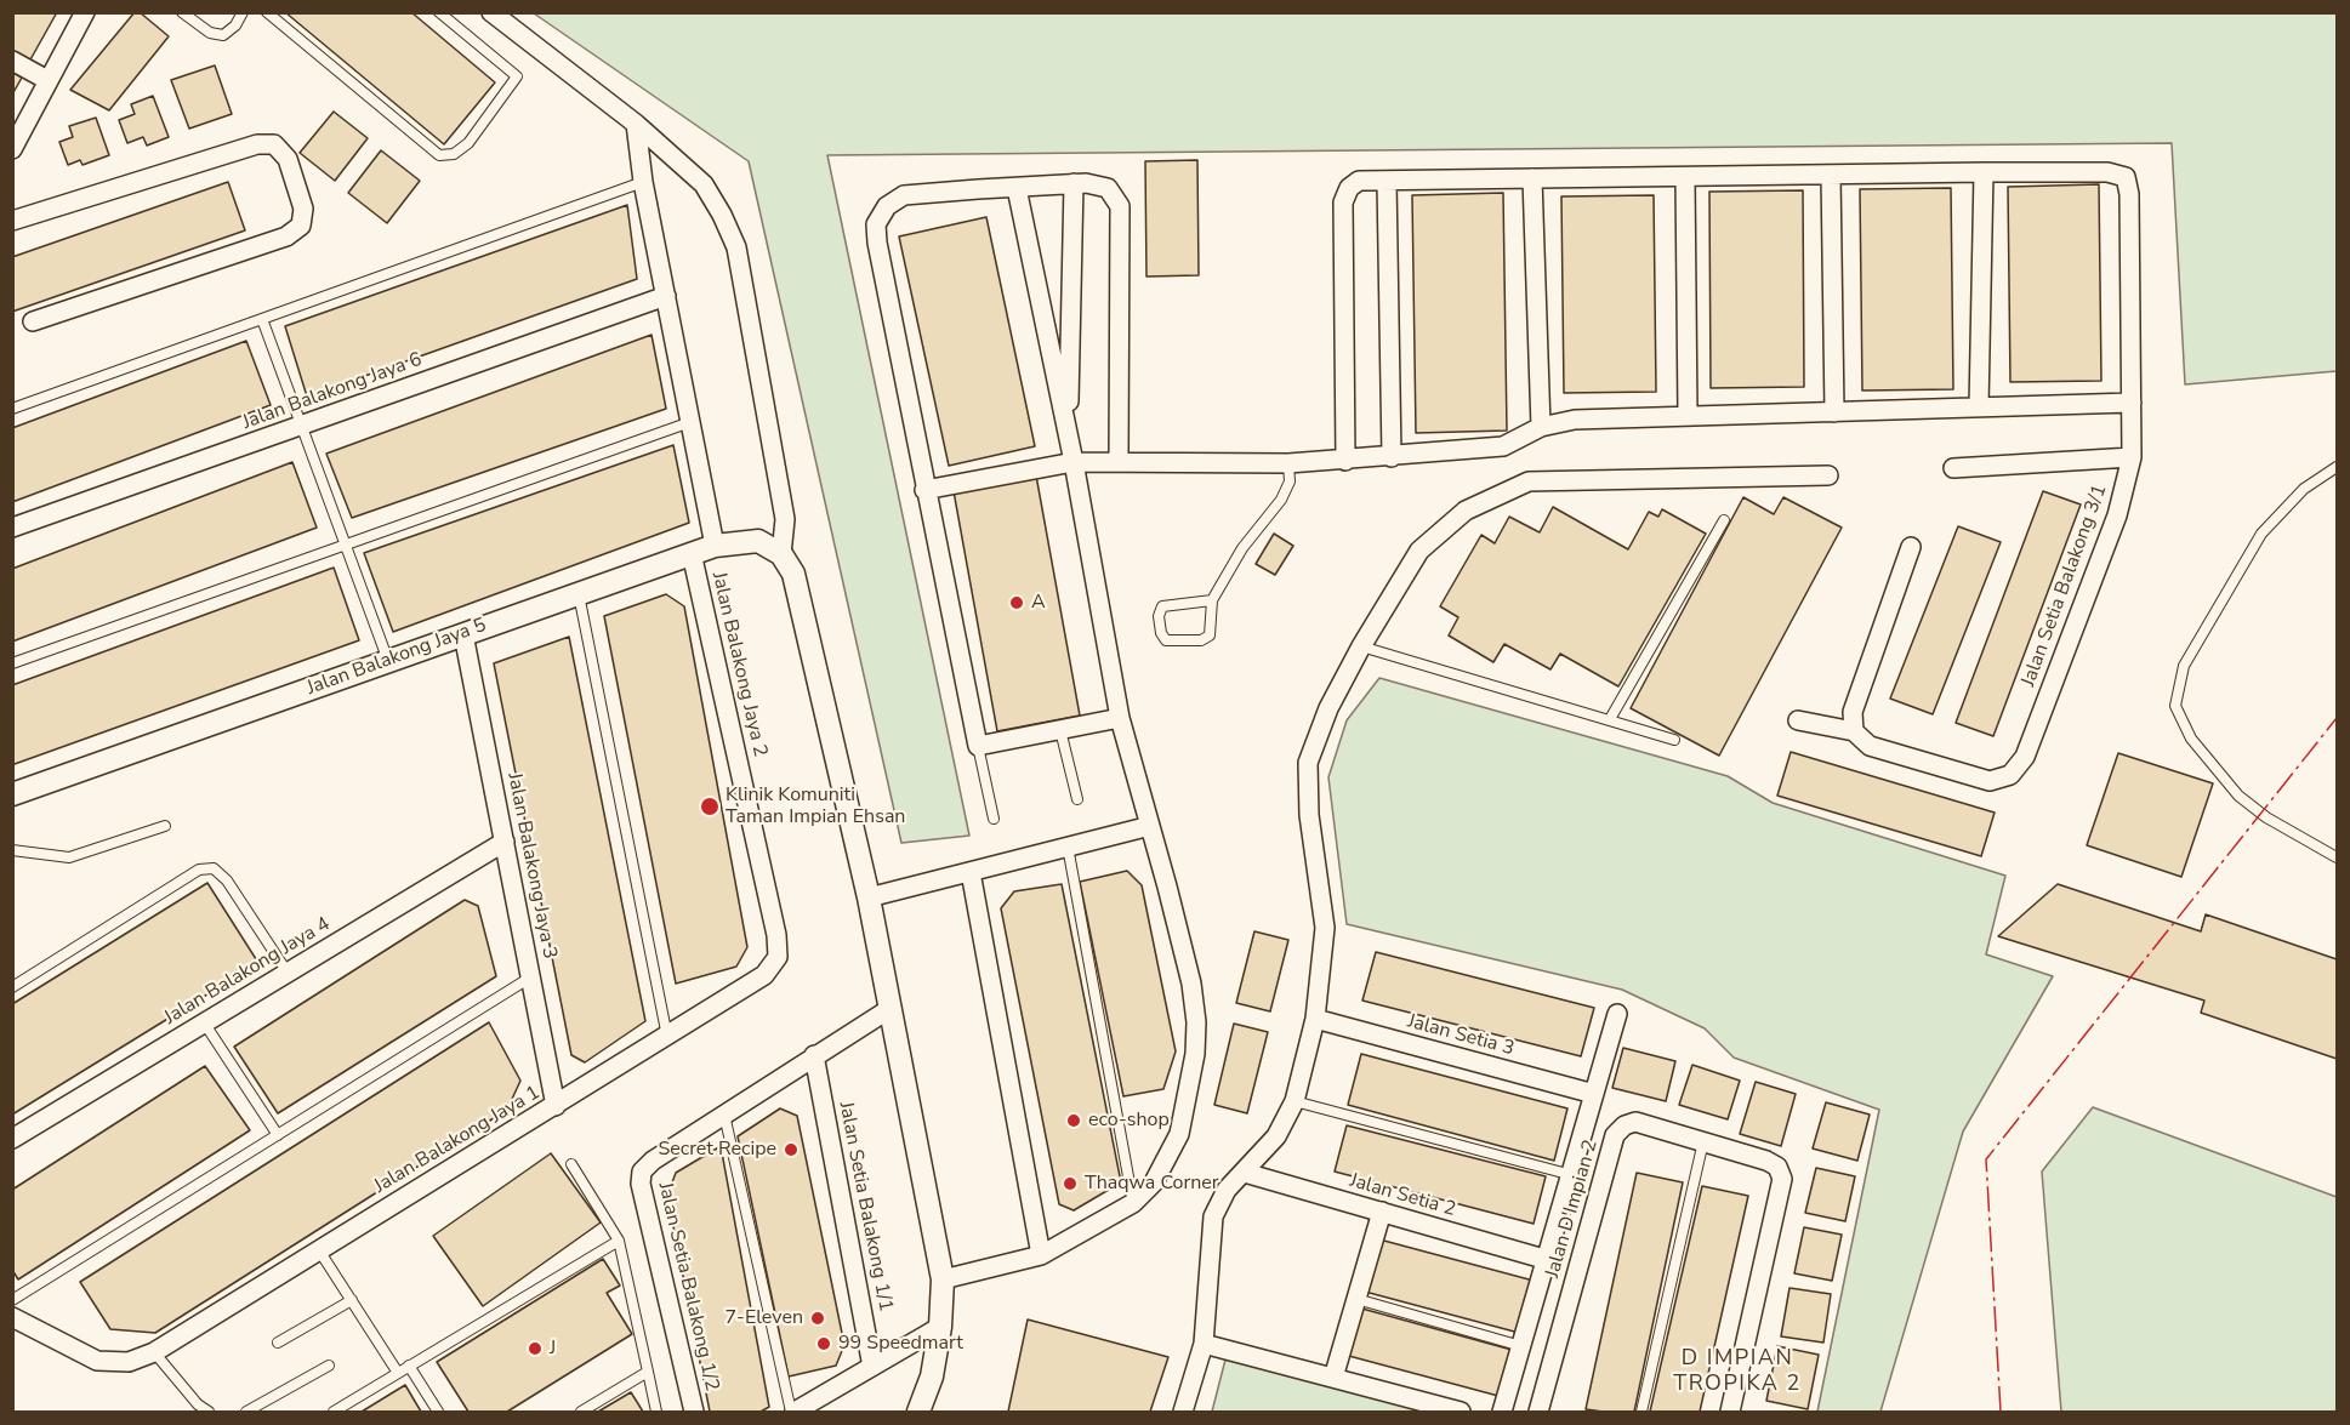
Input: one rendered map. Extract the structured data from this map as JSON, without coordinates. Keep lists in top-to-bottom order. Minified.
{"streets":{"street":["Jalan Balakong Jaya 6","Jalan Setia Balakong 3/1","Jalan Balakong Jaya 5","Jalan Balakong Jaya 2","Jalan Balakong Jaya 3","Jalan Balakong Jaya 4","Jalan Setia 3","Jalan Balakong Jaya 1","Jalan Setia 2","Jalan Setia Balakong 1/1","Jalan D'Impian 2","Jalan Setia Balakong 1/2"]},"crossings":[["Jalan Balakong Jaya 5","Jalan Balakong Jaya 2"],["Jalan Balakong Jaya 5","Jalan Balakong Jaya 3"],["Jalan Balakong Jaya 2","Jalan Balakong Jaya 1"],["Jalan Balakong Jaya 3","Jalan Balakong Jaya 4"],["Jalan Balakong Jaya 3","Jalan Balakong Jaya 1"]],"districts":["D IMPIAN TROPIKA 2"],"places":["A","Klinik Komuniti Taman Impian Ehsan","eco-shop","Secret Recipe","Thaqwa Corner","7-Eleven","99 Speedmart","J"]}
